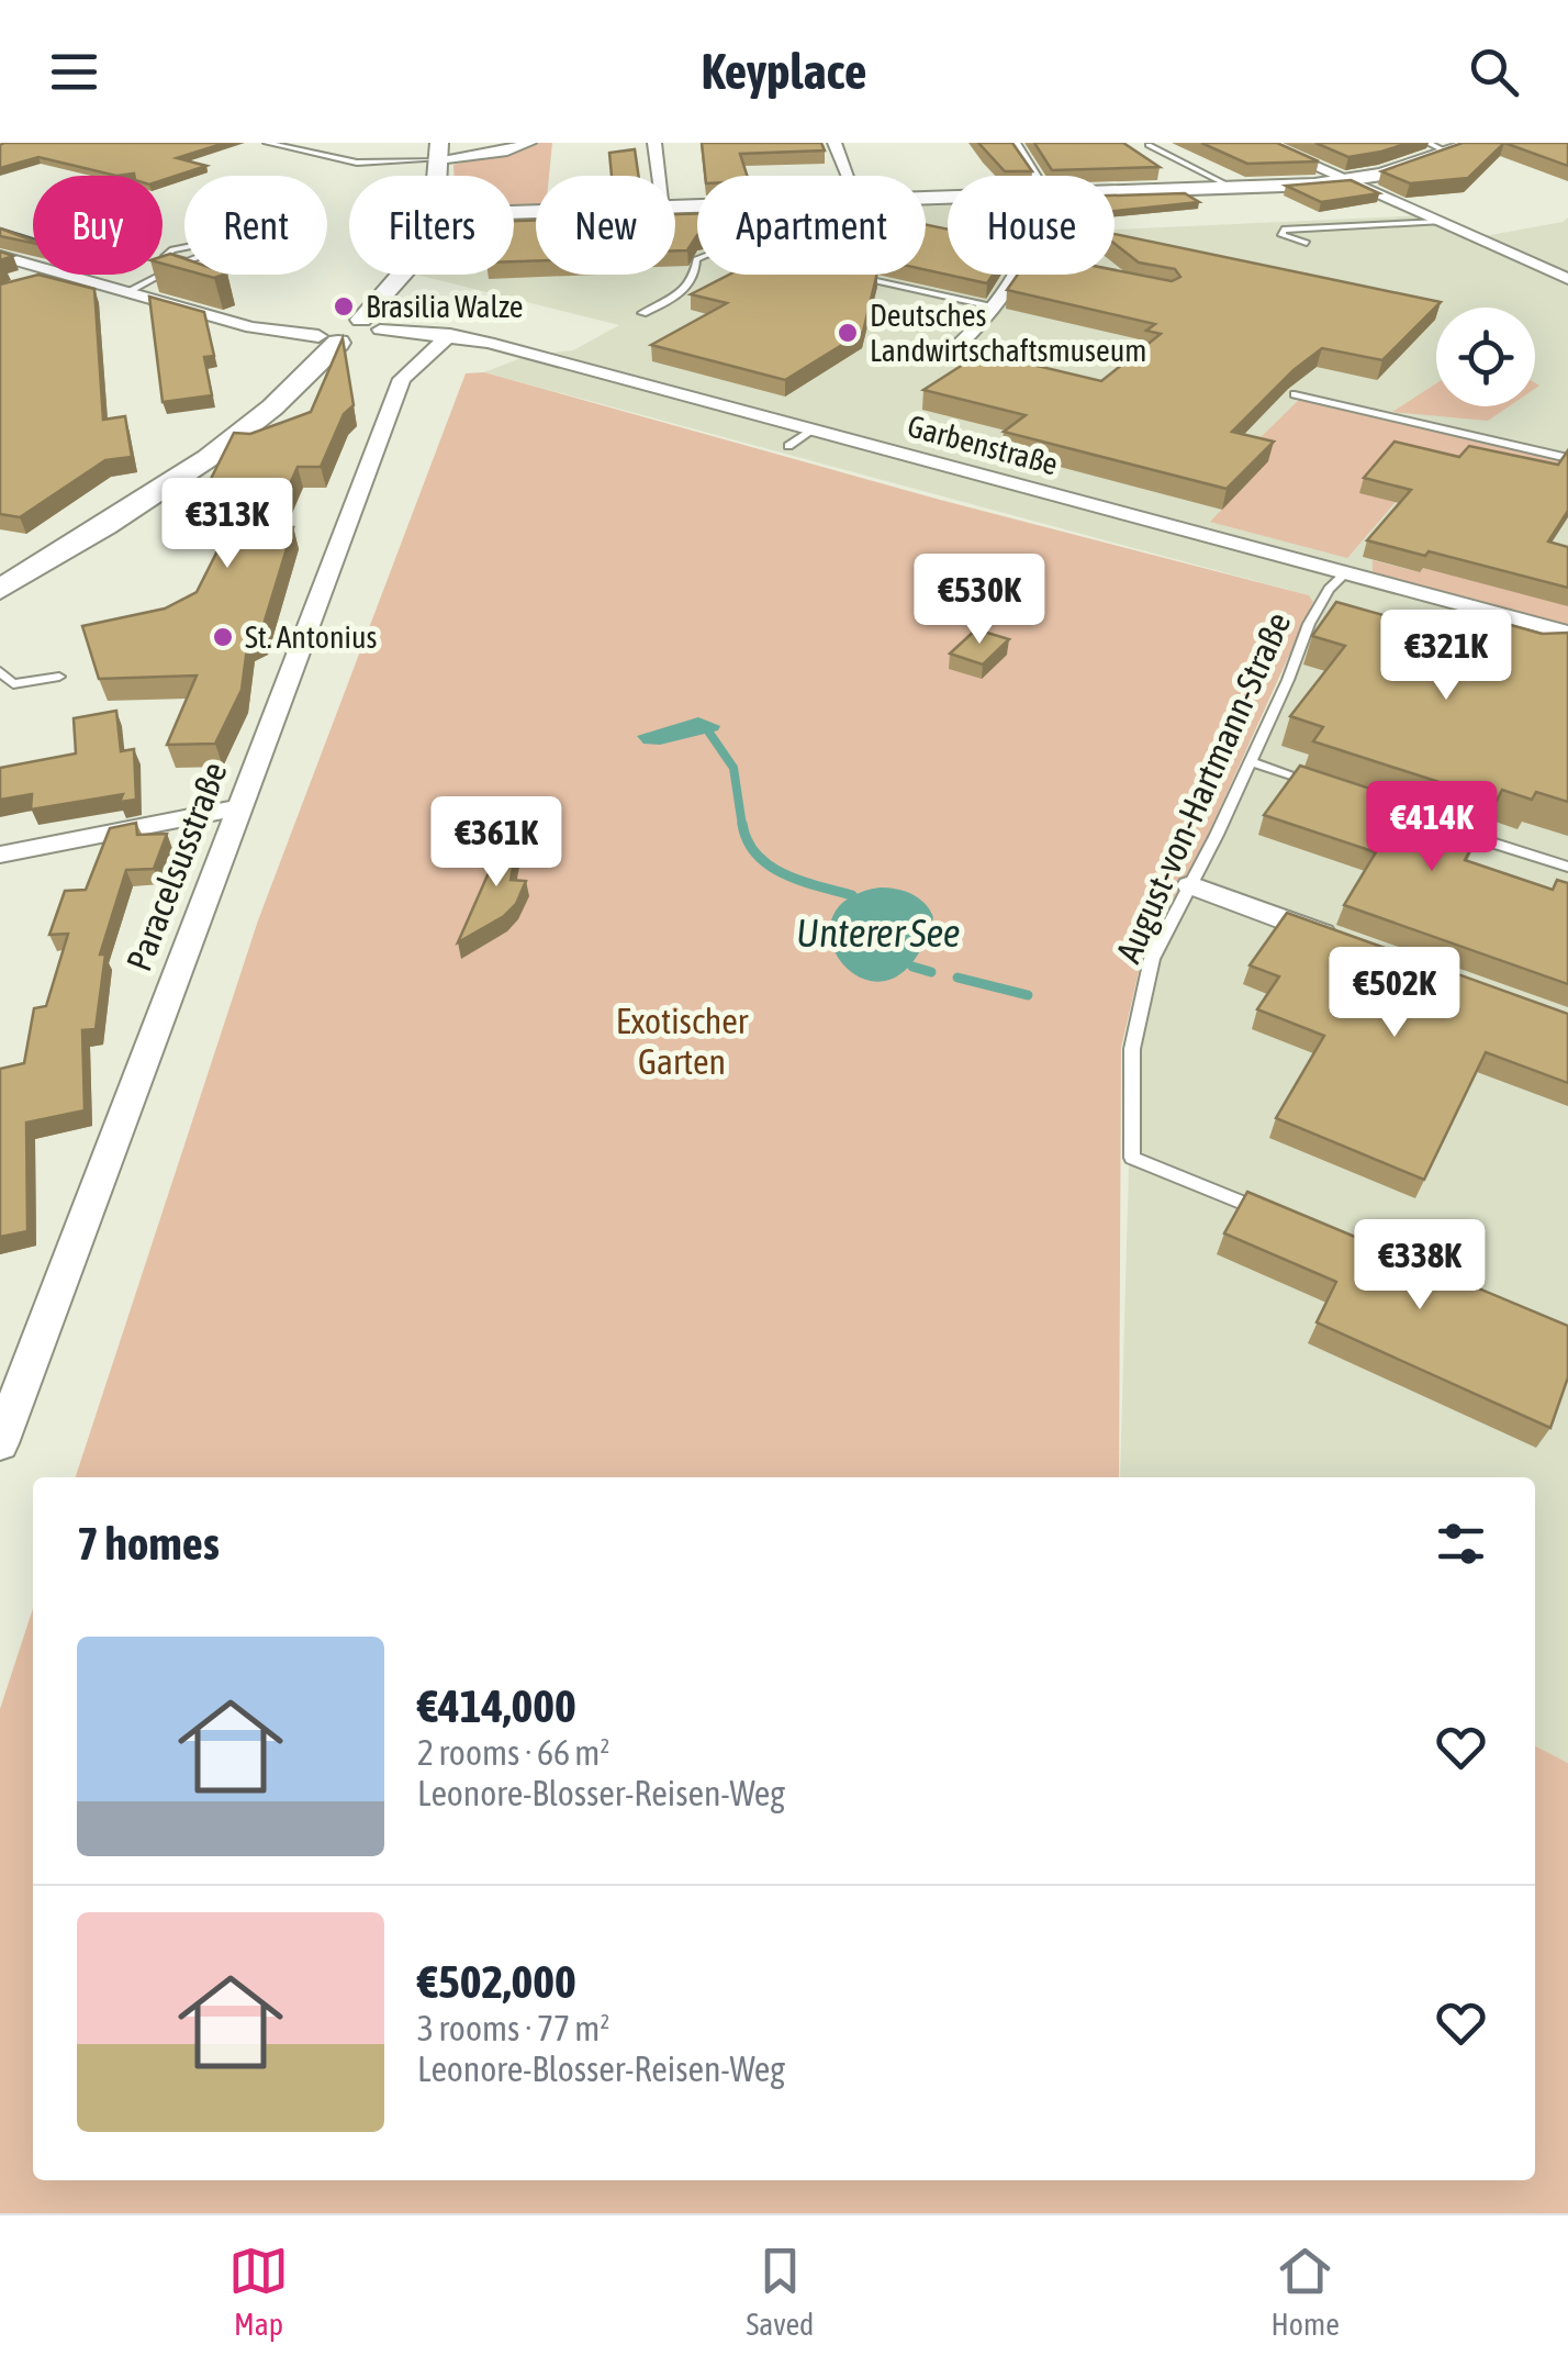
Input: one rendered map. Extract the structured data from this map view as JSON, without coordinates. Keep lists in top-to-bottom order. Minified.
{"streets":{"street":["Garbenstraße","Paracelsusstraße"],"lane":["August-von-Hartmann-Straße"]},"crossings":[["Garbenstraße","August-von-Hartmann-Straße"],["Garbenstraße","Paracelsusstraße"]],"water":["Unterer See"],"parks":["Exotischer Garten"],"places":["Brasilia Walze","Deutsches Landwirtschaftsmuseum","St. Antonius"],"page":{"header":"Keyplace","chip":["Buy","Rent","Filters","New","Apartment","House"],"price":["€313K","€530K","€321K","€414K","€361K","€502K","€338K"],"heading":"7 homes","list":[{"name":"€414,000","note":"2 rooms · 66 m² · Leonore-Blosser-Reisen-Weg"},{"name":"€502,000","note":"3 rooms · 77 m² · Leonore-Blosser-Reisen-Weg"}],"tabs":["Map","Saved","Home"]}}
